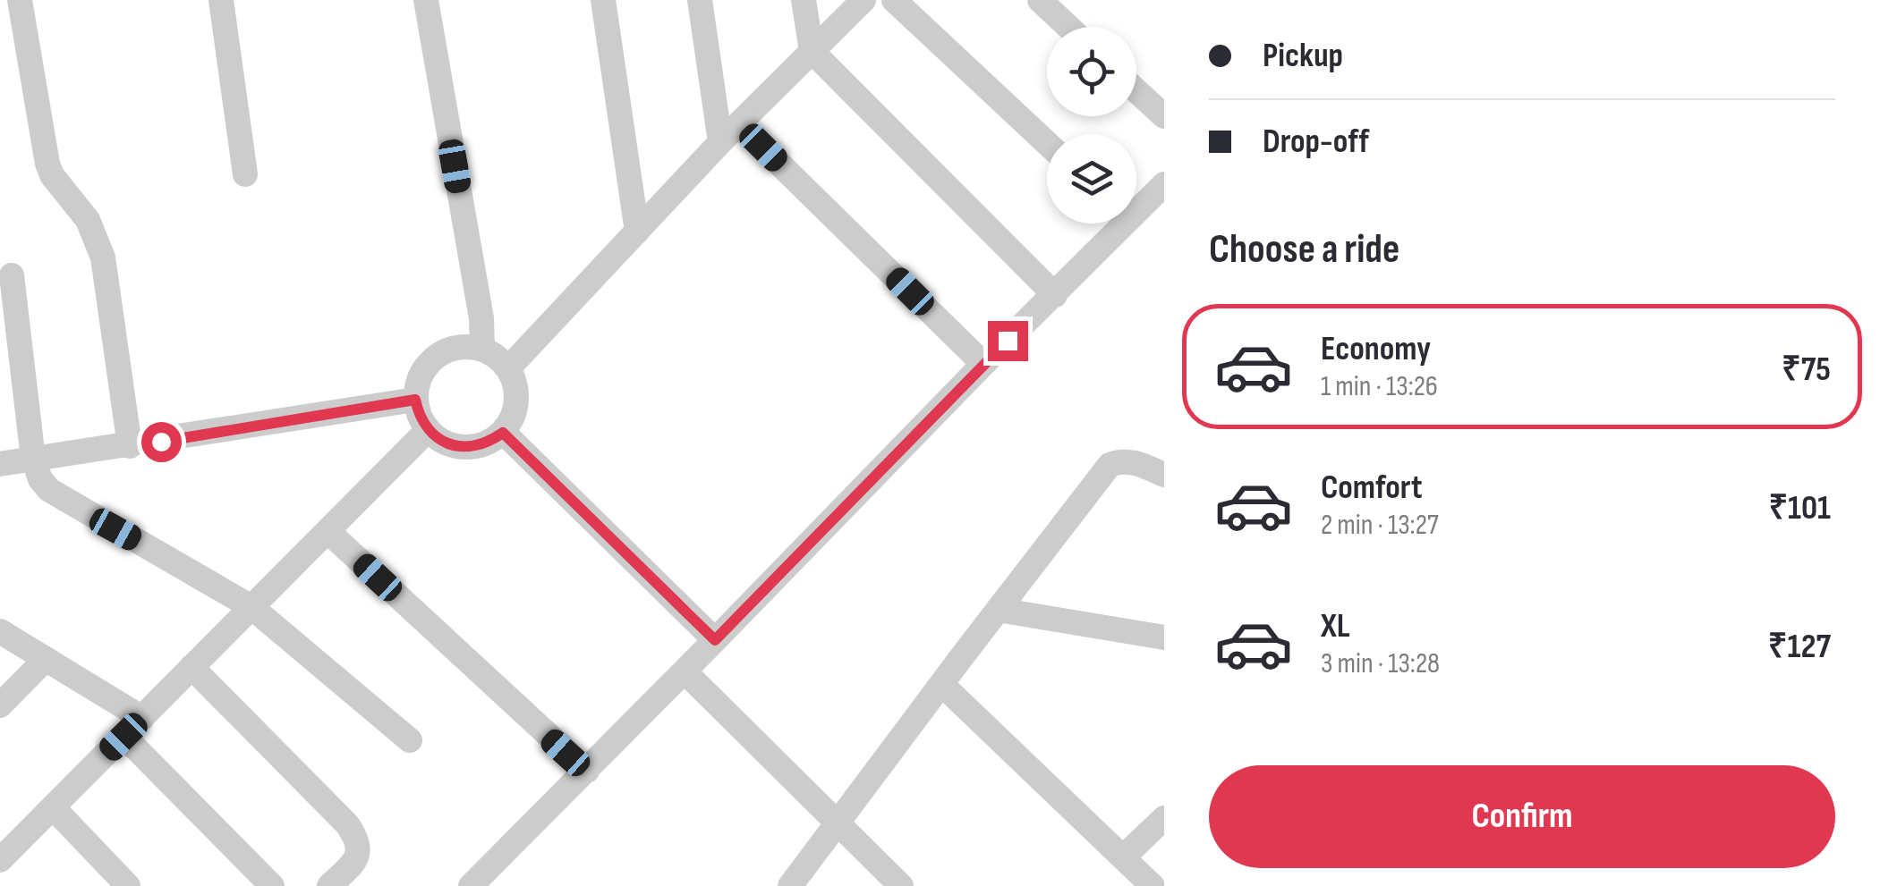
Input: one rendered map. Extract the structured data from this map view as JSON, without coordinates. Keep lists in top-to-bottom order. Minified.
{"page":{"banner":["Pickup","Drop-off"],"heading":"Choose a ride","list":[{"name":"Economy","note":"1 min · 13:26","value":"₹75"},{"name":"Comfort","note":"2 min · 13:27","value":"₹101"},{"name":"XL","note":"3 min · 13:28","value":"₹127"}],"buttons":"Confirm"}}
